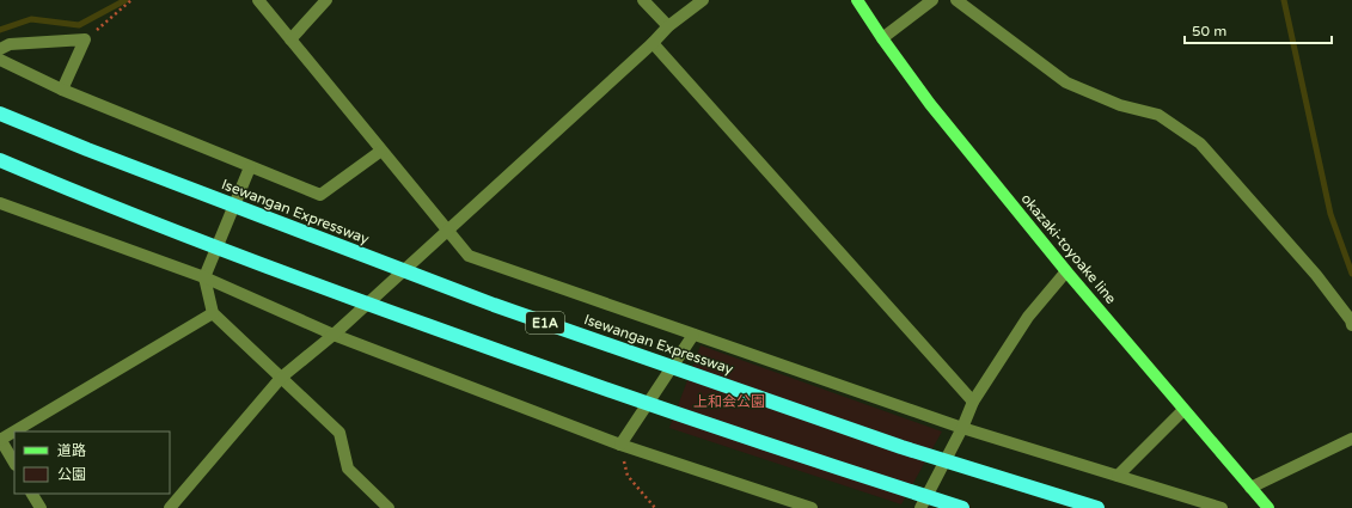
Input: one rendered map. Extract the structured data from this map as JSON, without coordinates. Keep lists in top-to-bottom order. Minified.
{"streets":{"highway":["Isewangan Expressway","E1A"],"main road":["okazaki-toyoake line"]},"parks":["上和会公園"],"legend":["道路","公園"],"scale_bar":"50 m"}
